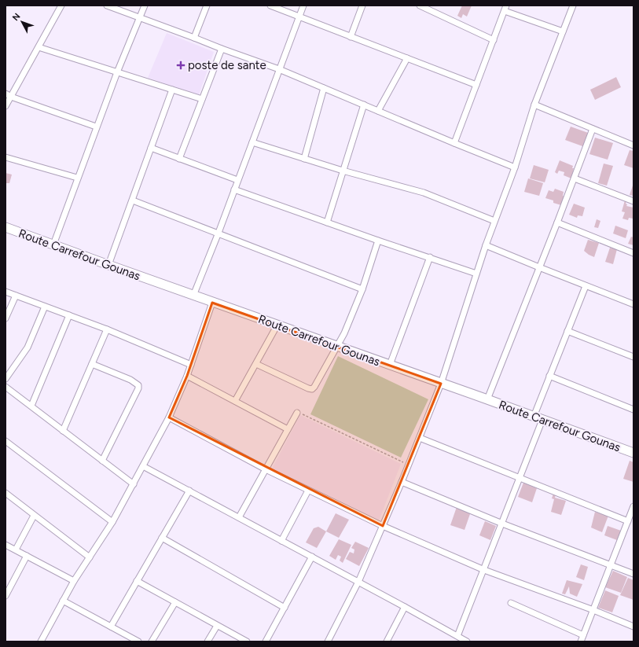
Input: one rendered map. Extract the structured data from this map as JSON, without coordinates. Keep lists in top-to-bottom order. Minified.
{"streets":{"main road":["Route Carrefour Gounas"]},"places":{"health":["poste de sante"]},"north":"top left"}
